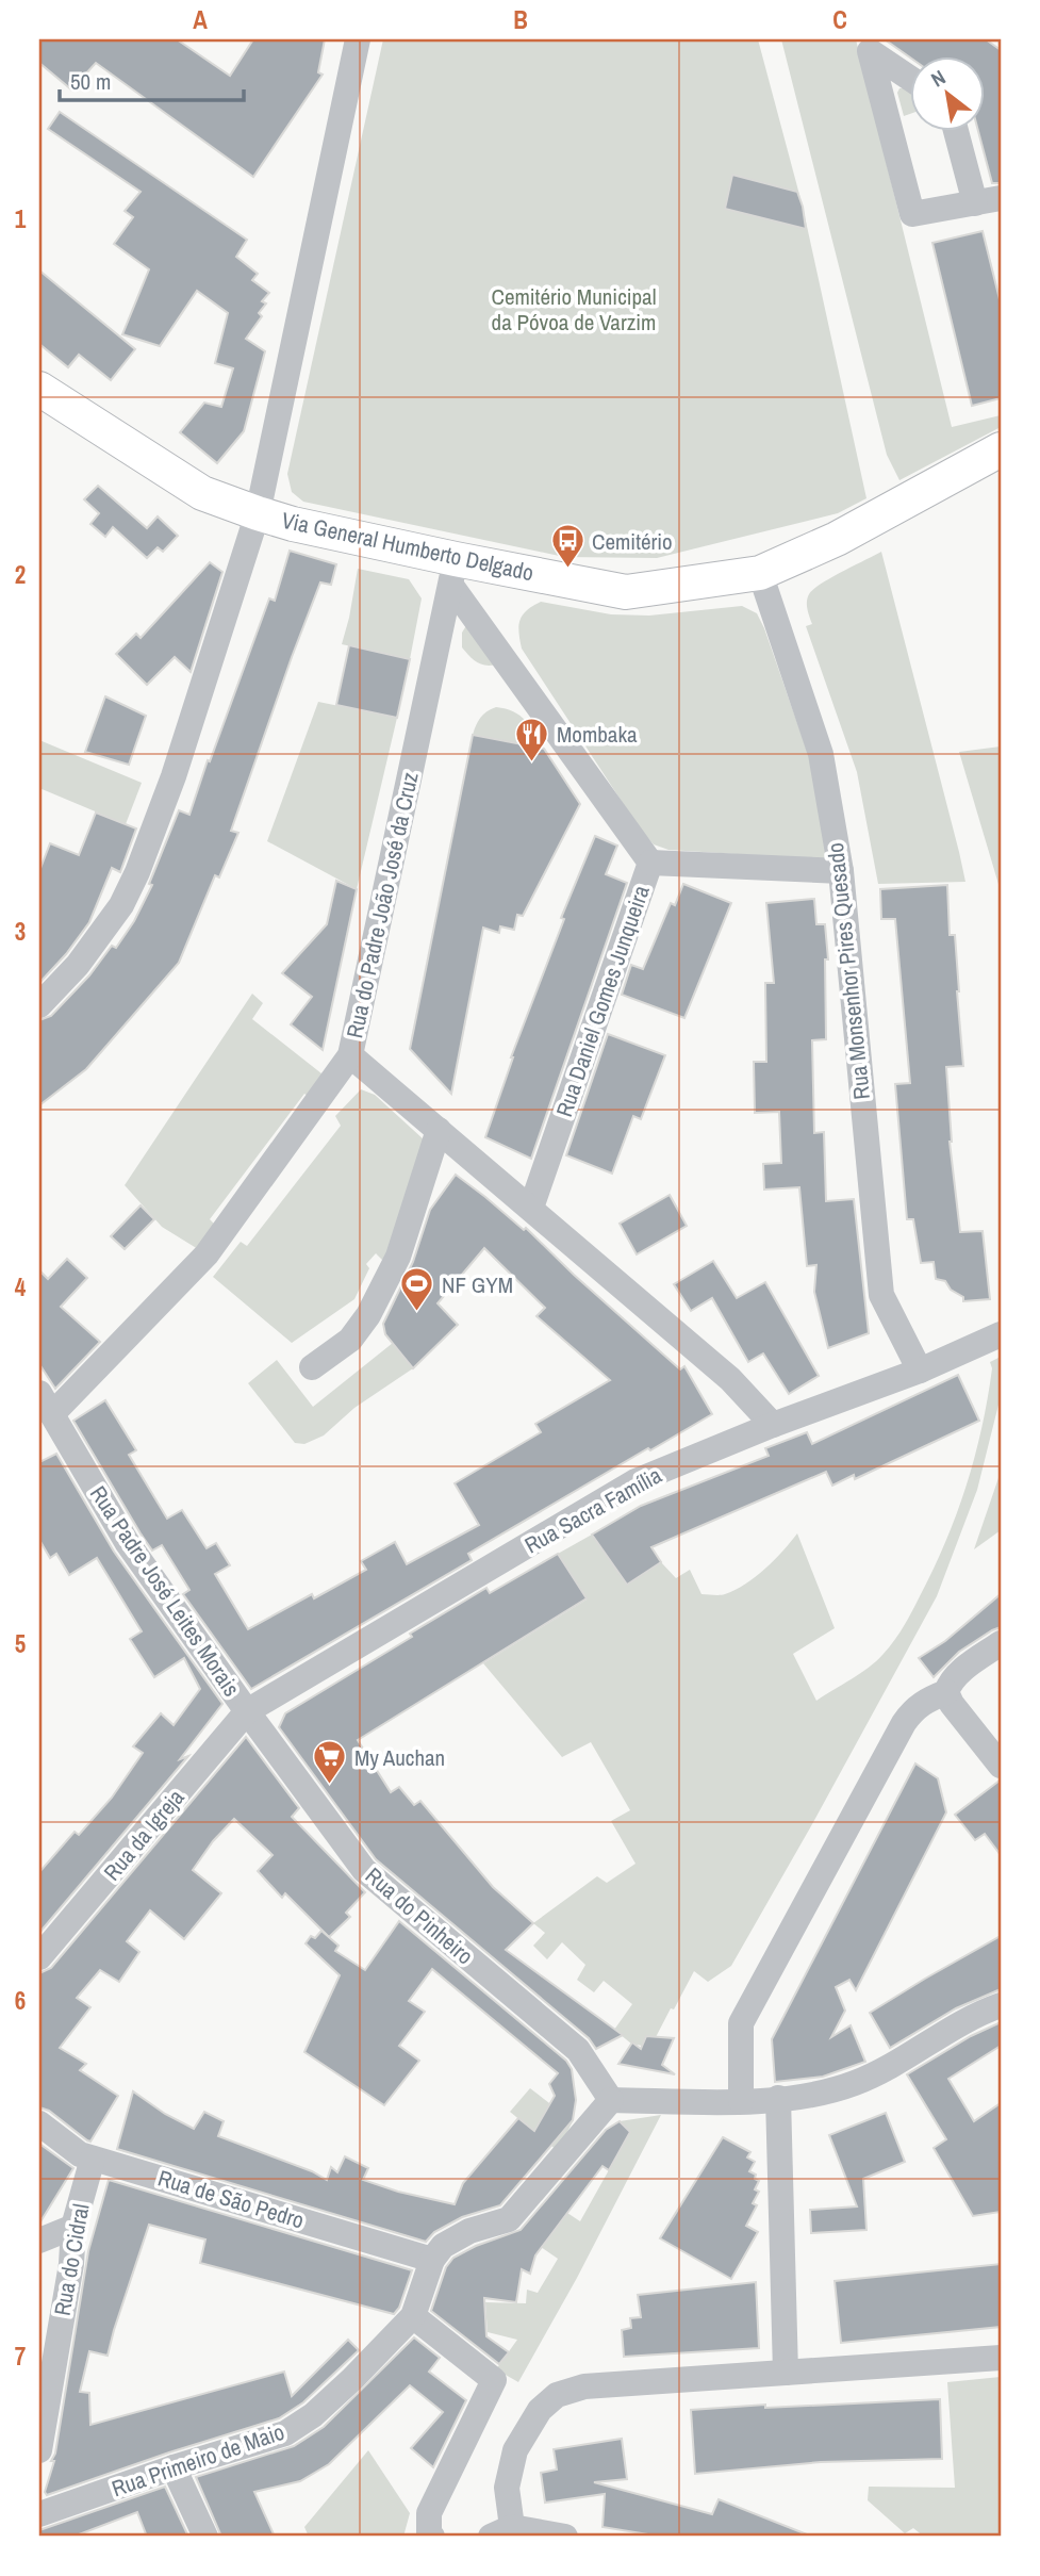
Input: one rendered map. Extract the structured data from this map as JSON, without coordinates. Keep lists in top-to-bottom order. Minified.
{"streets":{"main road":["Via General Humberto Delgado"],"street":["Rua do Padre João José da Cruz","Rua Monsenhor Pires Quesado","Rua Daniel Gomes Junqueira","Rua Sacra Família","Rua Padre José Leites Morais","Rua da Igreja","Rua do Pinheiro","Rua de São Pedro","Rua do Cidral","Rua Primeiro de Maio"]},"crossings":[["Via General Humberto Delgado","Rua do Padre João José da Cruz"],["Via General Humberto Delgado","Rua Monsenhor Pires Quesado"],["Via General Humberto Delgado","Rua Daniel Gomes Junqueira"],["Rua do Padre João José da Cruz","Rua Daniel Gomes Junqueira"],["Rua do Padre João José da Cruz","Rua Padre José Leites Morais"],["Rua Monsenhor Pires Quesado","Rua Sacra Família"],["Rua Sacra Família","Rua Padre José Leites Morais"],["Rua Sacra Família","Rua da Igreja"],["Rua Sacra Família","Rua do Pinheiro"],["Rua Padre José Leites Morais","Rua da Igreja"],["Rua Padre José Leites Morais","Rua do Pinheiro"],["Rua da Igreja","Rua do Pinheiro"],["Rua do Pinheiro","Rua Primeiro de Maio"],["Rua de São Pedro","Rua do Cidral"],["Rua de São Pedro","Rua Primeiro de Maio"]],"parks":["Cemitério Municipal da Póvoa de Varzim"],"places":{"bus stop":["Cemitério"],"restaurant":["Mombaka"],"sports":["NF GYM"],"supermarket":["My Auchan"]},"scale_bar":"50 m","north":"top left","grid":{"columns":["A","B","C"],"rows":["1","2","3","4","5","6","7"]}}
